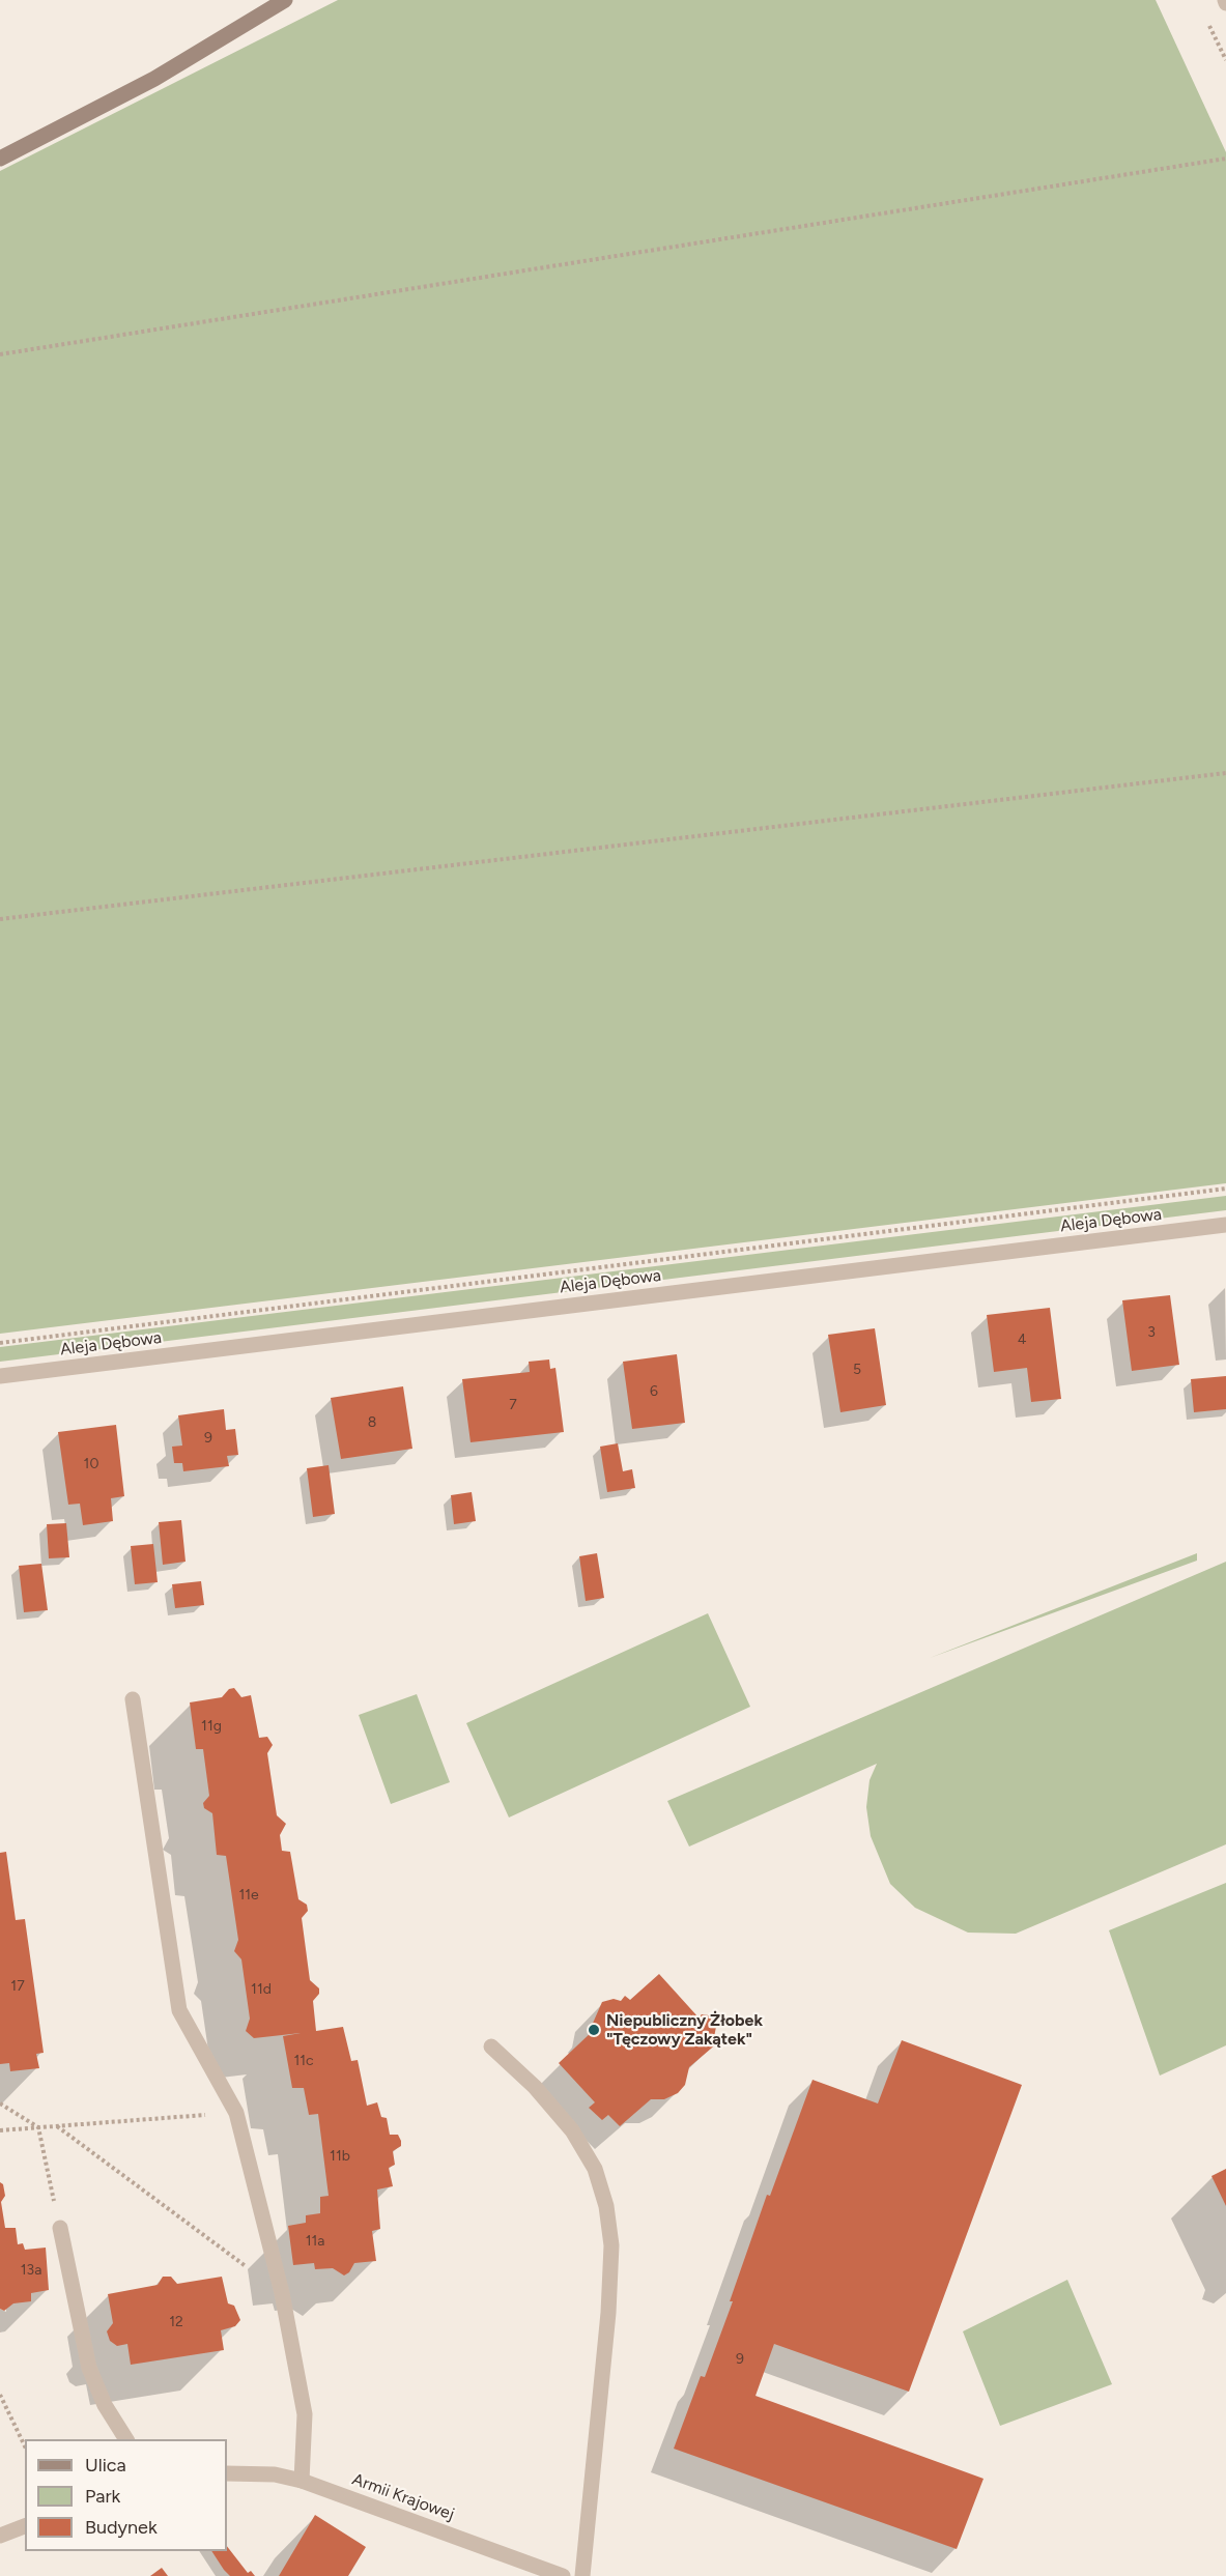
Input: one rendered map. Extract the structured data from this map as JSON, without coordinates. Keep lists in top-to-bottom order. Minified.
{"streets":{"street":["Aleja Dębowa","Armii Krajowej"]},"places":["Niepubliczny Żłobek \"Tęczowy Zakątek\""],"house_numbers":["3","4","5","6","7","8","9","10","11g","11e","17","11d","11c","11b","11a","13a","12","9"],"legend":["Ulica","Park","Budynek"]}
